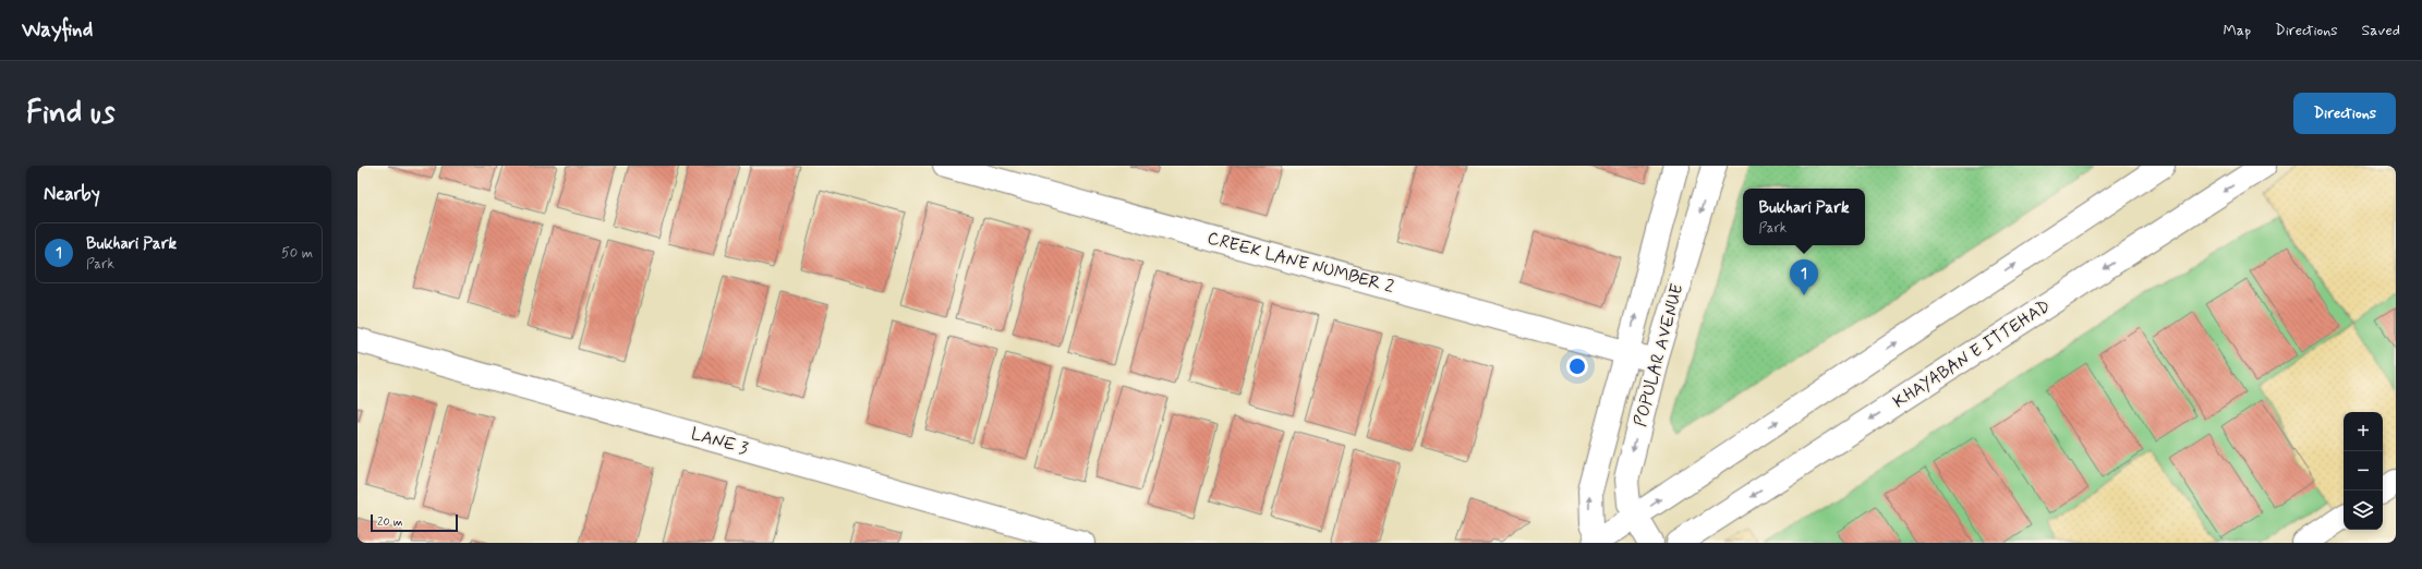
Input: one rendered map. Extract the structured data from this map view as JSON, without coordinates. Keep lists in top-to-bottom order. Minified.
{"streets":{"street":["CREEK LANE NUMBER 2","KHAYABAN E ITTEHAD","POPULAR AVENUE","LANE 3"]},"crossings":[["CREEK LANE NUMBER 2","POPULAR AVENUE"]],"scale_bar":"20 m","page":{"header":"Wayfind","nav":["Map","Directions","Saved"],"buttons":"Directions","title":"Find us","heading":"Nearby","popup":["Bukhari Park","Park"],"list":[{"mark":"1","name":"Bukhari Park","note":"Park","value":"50 m"}],"pins":"1","map_buttons":["+","−"],"scale":"20 m"}}
